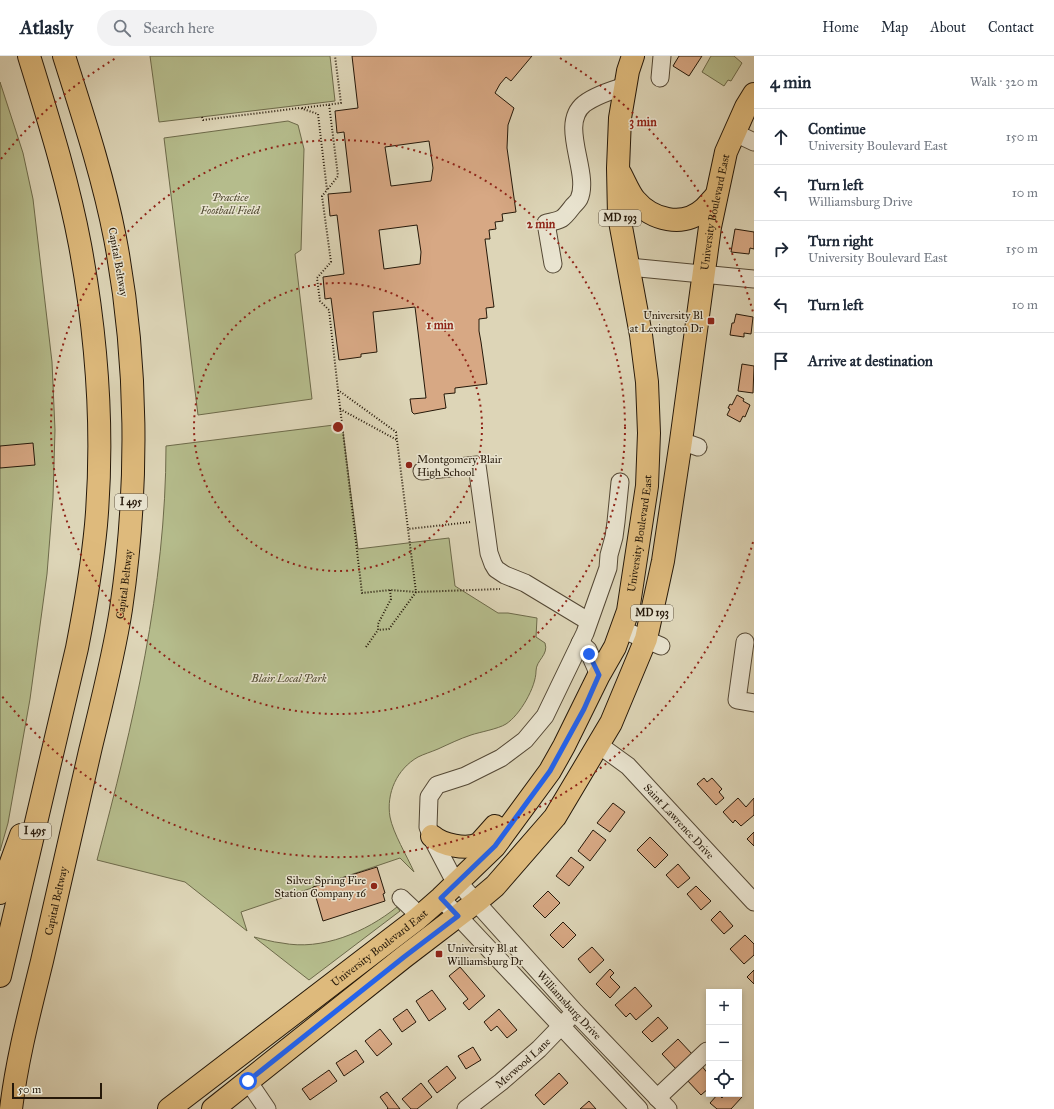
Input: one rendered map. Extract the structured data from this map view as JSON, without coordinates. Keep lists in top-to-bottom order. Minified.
{"streets":{"main road":["University Boulevard East","MD 193","Capital Beltway","I 495"],"street":["Saint Lawrence Drive","Williamsburg Drive","Merwood Lane"]},"crossings":[["University Boulevard East","Saint Lawrence Drive"],["University Boulevard East","Williamsburg Drive"],["Williamsburg Drive","Merwood Lane"]],"parks":["Practice Football Field","Blair Local Park"],"places":{"transit":["University Bl at Lexington Dr","University Bl at Williamsburg Dr"],"other":["Montgomery Blair High School","Silver Spring Fire Station Company 16"]},"scale_bar":"50 m","page":{"header":"Atlasly","search":"Search here","nav":["Home","Map","About","Contact"],"heading":["4 min","Walk · 320 m"],"list":[["Continue","University Boulevard East","150 m"],["Turn left","Williamsburg Drive","10 m"],["Turn right","University Boulevard East","150 m"],["Turn left","10 m"],"Arrive at destination"],"map_buttons":["+","−"],"scale":"50 m"},"rings":["3 min","2 min","1 min"]}
